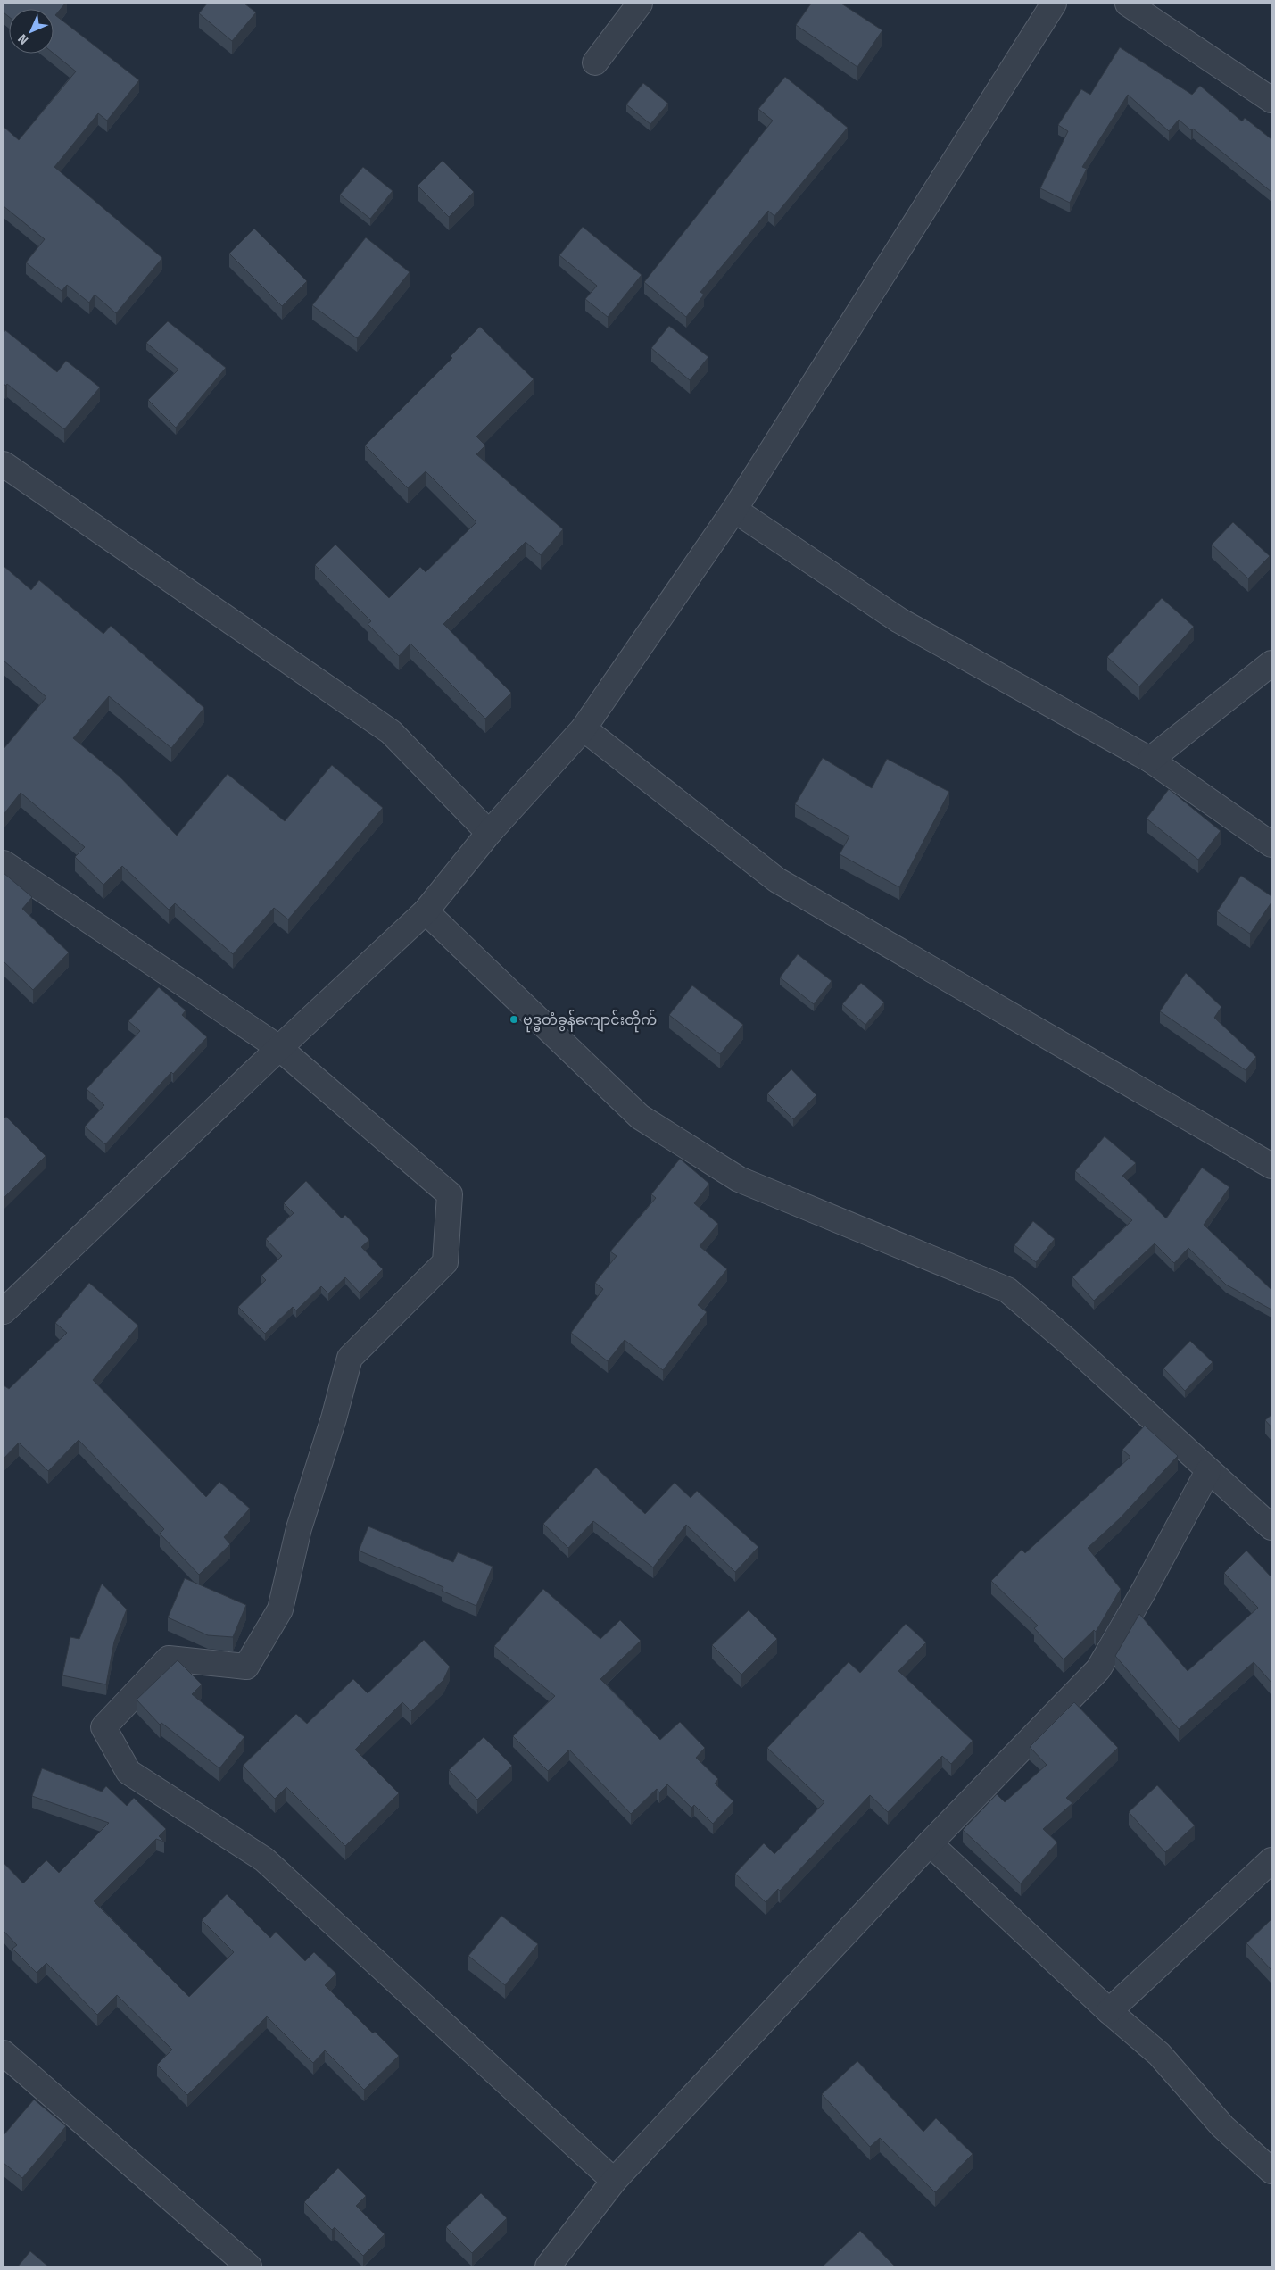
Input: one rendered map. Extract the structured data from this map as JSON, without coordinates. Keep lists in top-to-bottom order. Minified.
{"places":["ဗုဒ္ဓတံခွန်ကျောင်းတိုက်"],"north":"bottom left"}
